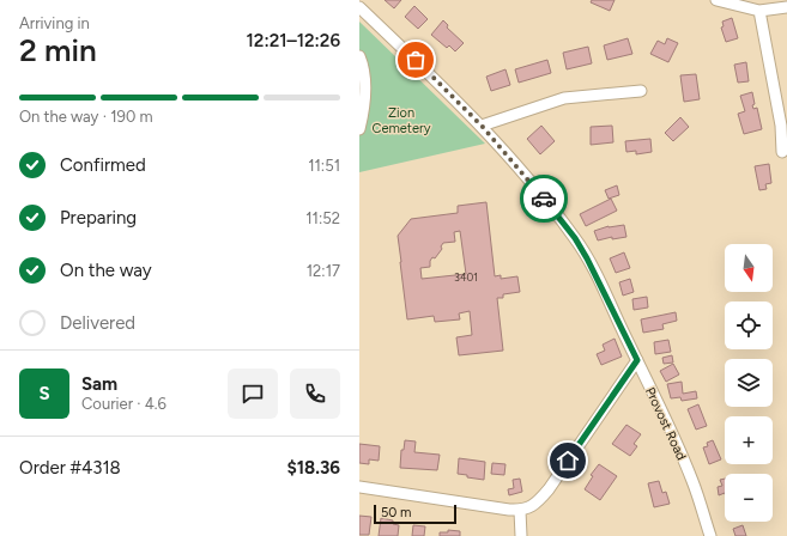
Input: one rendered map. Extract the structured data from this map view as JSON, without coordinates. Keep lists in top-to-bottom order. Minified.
{"streets":{"street":["Provost Road"]},"parks":["Zion Cemetery"],"house_numbers":["3401"],"scale_bar":"50 m","north":"bottom","page":{"heading":["2 min","Arriving in","12:21–12:26"],"panel":["Sam","Courier · 4.6","Order #4318","$18.36"],"bar":"On the way · 190 m","list":[["Confirmed","11:51"],["Preparing","11:52"],["On the way","12:17"],"Delivered"],"map_buttons":["+","−"],"round":"S","scale":"50 m"}}
